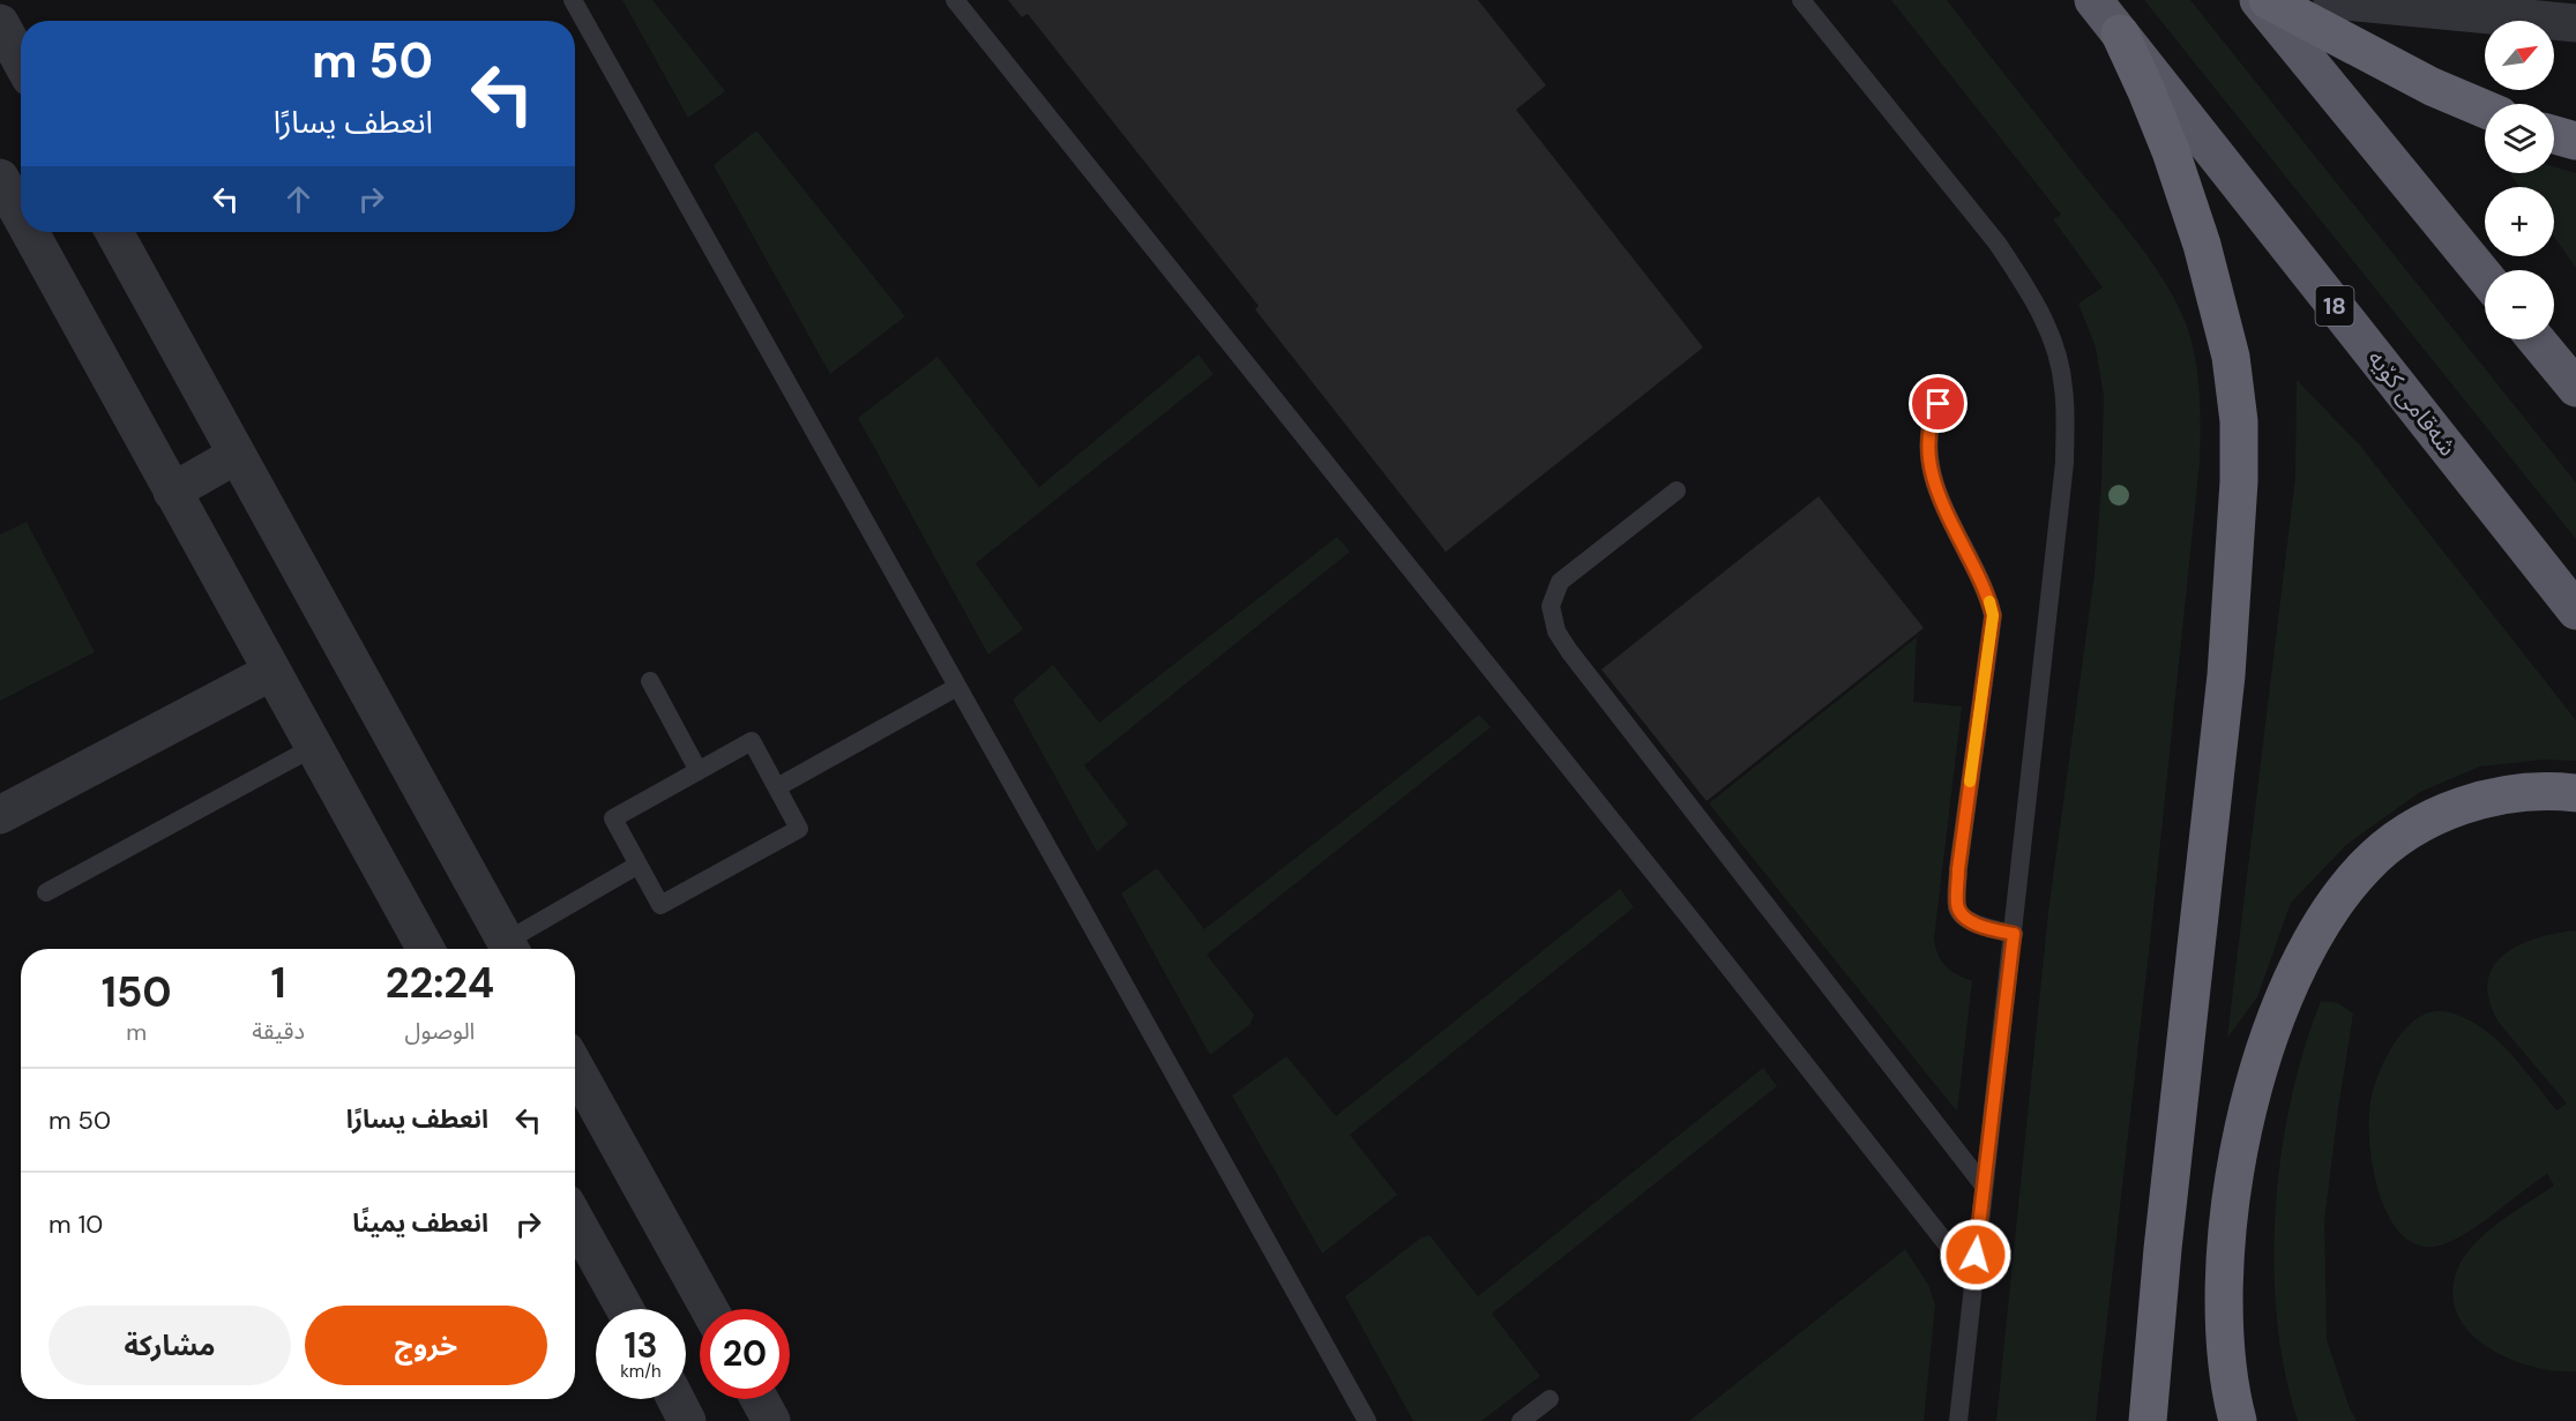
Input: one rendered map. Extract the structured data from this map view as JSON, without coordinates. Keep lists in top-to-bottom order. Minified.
{"streets":{"highway":["18","شەقامی کۆیە"]},"north":"top right","page":{"map_buttons":["+","−"],"turn":["50 m","انعطف يسارًا"],"eta":["22:24","الوصول","1","دقيقة","150","m"],"list":[{"name":"انعطف يسارًا","value":"50 m"},{"name":"انعطف يمينًا","value":"10 m"}],"buttons":["خروج","مشاركة"],"speed":"13 km/h","limit":"20"}}
